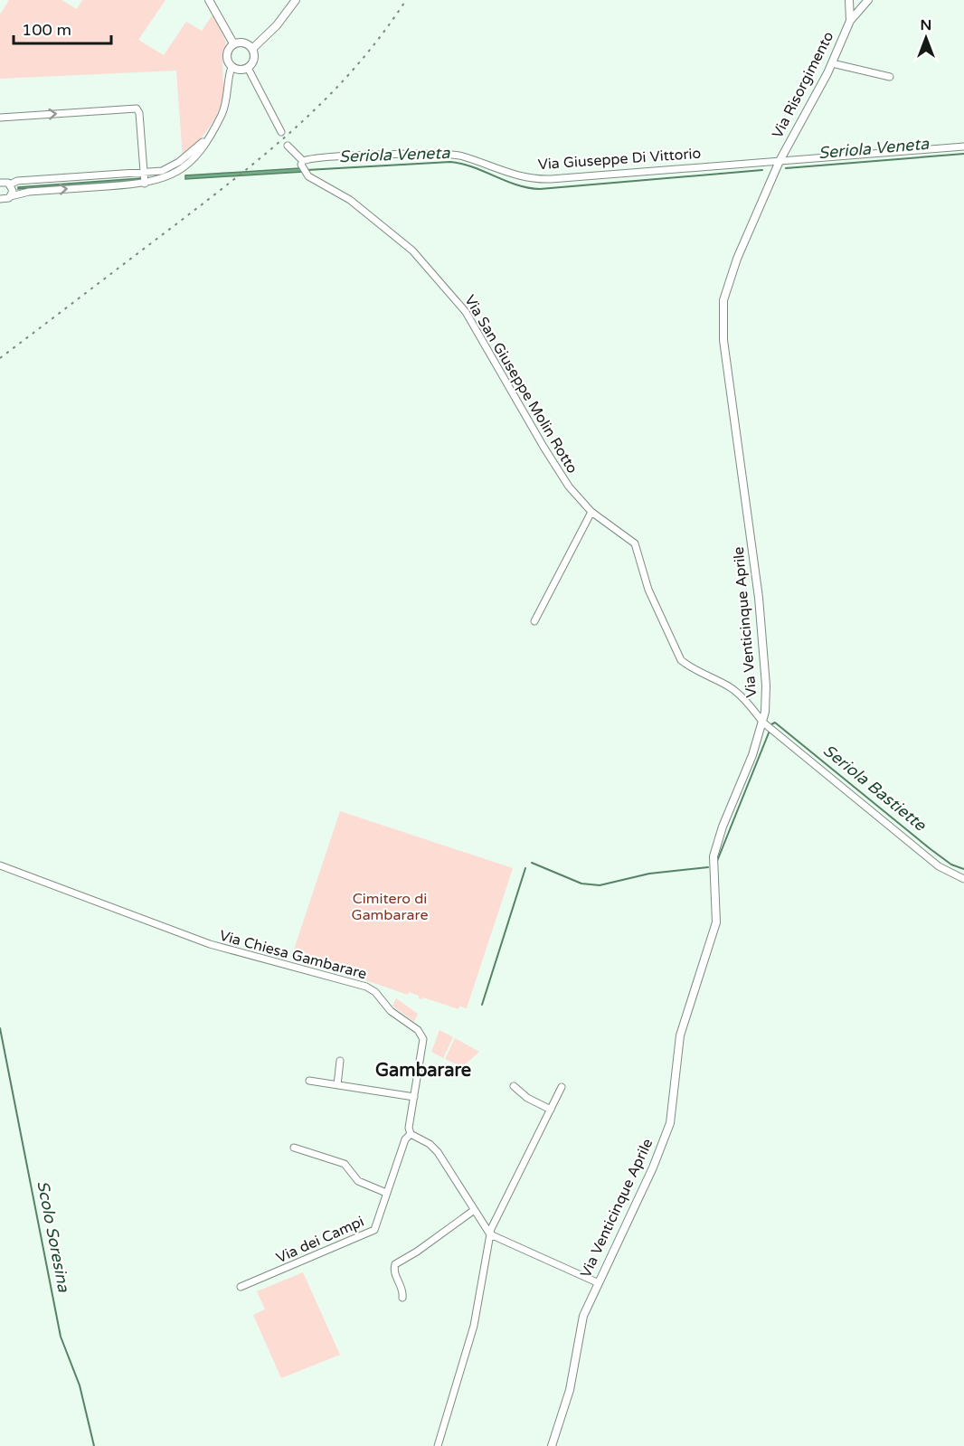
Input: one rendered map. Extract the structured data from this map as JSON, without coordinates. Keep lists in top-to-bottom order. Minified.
{"streets":{"street":["Via Risorgimento","Via Giuseppe Di Vittorio","Via San Giuseppe Molin Rotto","Via Venticinque Aprile","Via Chiesa Gambarare","Via dei Campi"]},"crossings":[["Via Risorgimento","Via Giuseppe Di Vittorio"],["Via Risorgimento","Via Venticinque Aprile"],["Via Giuseppe Di Vittorio","Via San Giuseppe Molin Rotto"],["Via Giuseppe Di Vittorio","Via Venticinque Aprile"],["Via San Giuseppe Molin Rotto","Via Venticinque Aprile"],["Via Chiesa Gambarare","Via dei Campi"]],"districts":["Gambarare"],"water":["Seriola Veneta","Seriola Bastiette","Scolo Soresina"],"parks":["Cimitero di Gambarare"],"scale_bar":"100 m","north":"top"}
